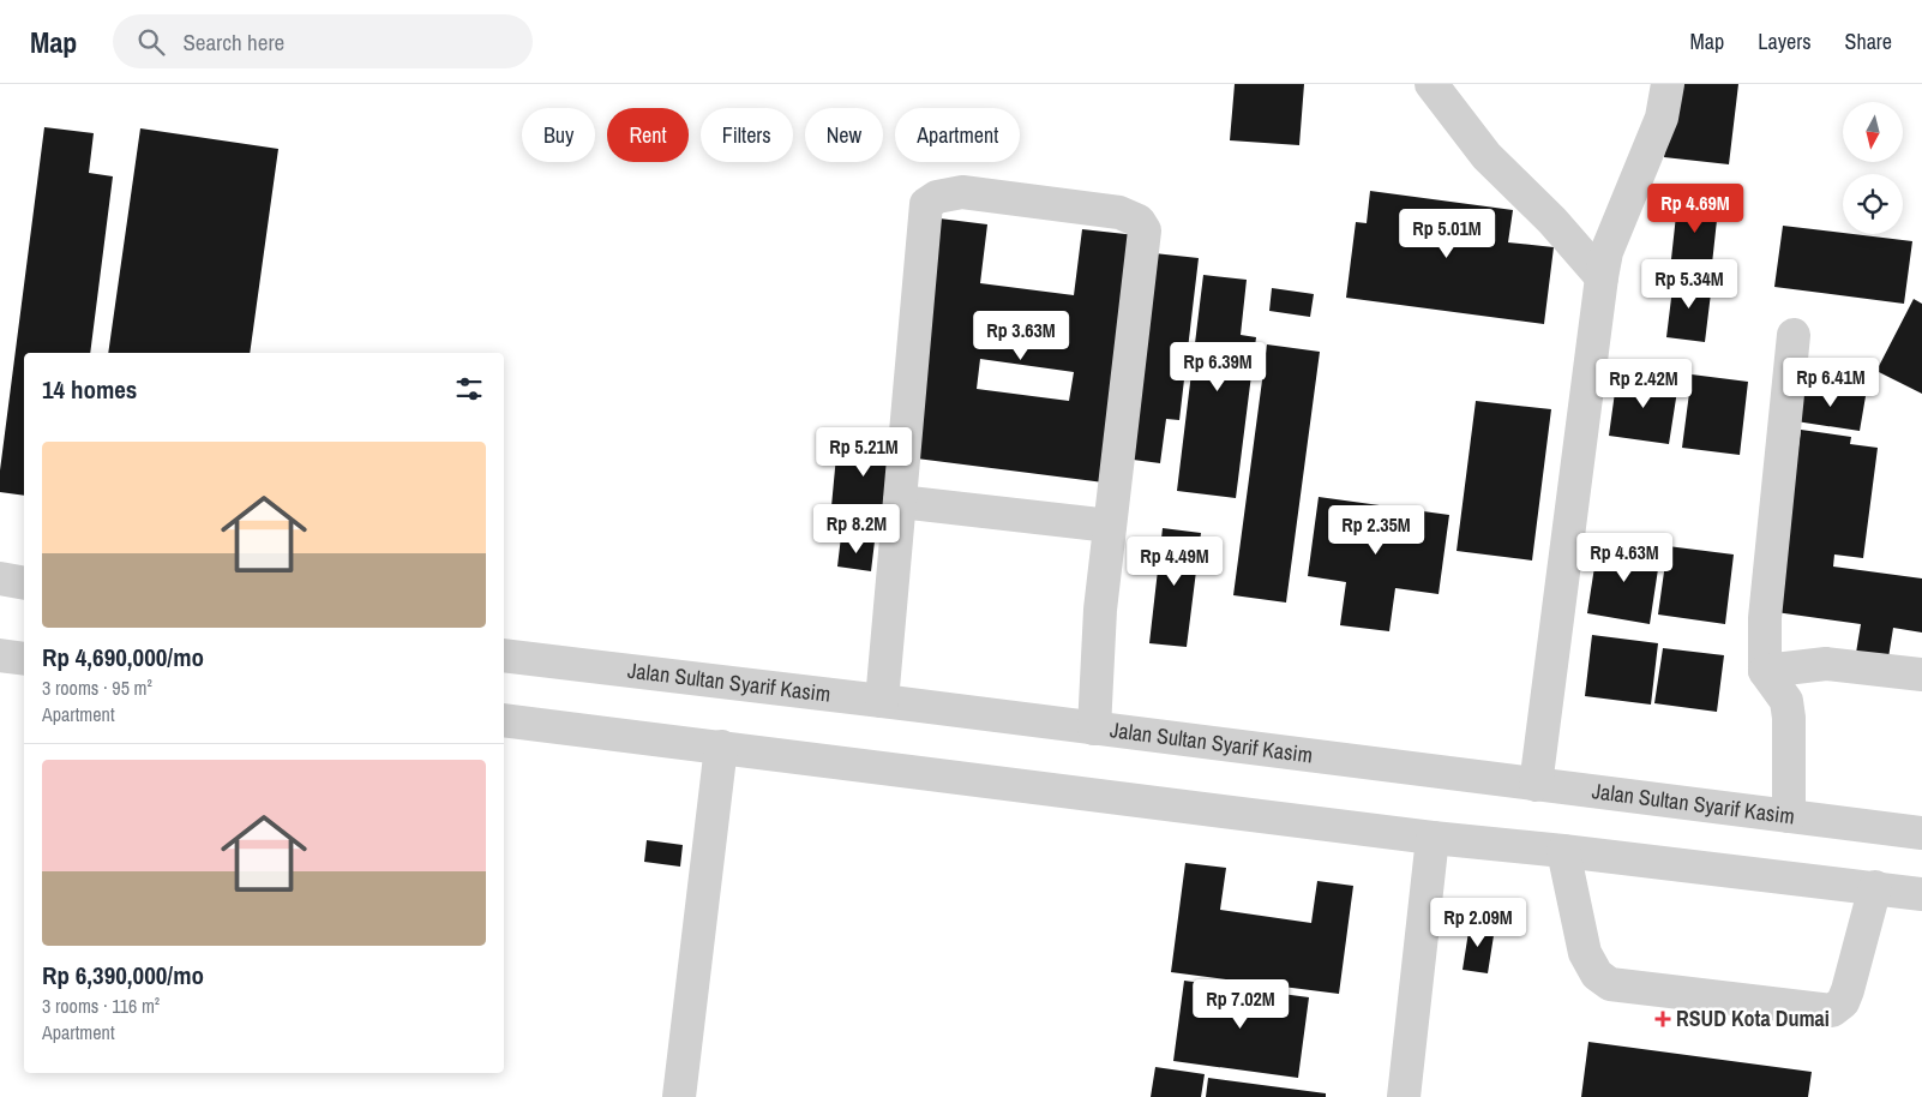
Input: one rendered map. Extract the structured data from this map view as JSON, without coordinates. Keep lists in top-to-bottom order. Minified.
{"streets":{"street":["Jalan Sultan Syarif Kasim"]},"places":{"health":["RSUD Kota Dumai"]},"north":"bottom","page":{"header":"Map","search":"Search here","nav":["Map","Layers","Share"],"chip":["Buy","Rent","Filters","New","Apartment"],"price":["Rp 4.69M","Rp 5.01M","Rp 5.34M","Rp 3.63M","Rp 6.39M","Rp 6.41M","Rp 2.42M","Rp 5.21M","Rp 8.2M","Rp 2.35M","Rp 4.63M","Rp 4.49M","Rp 2.09M","Rp 7.02M"],"heading":"14 homes","list":[{"name":"Rp 4,690,000/mo","note":"3 rooms · 95 m² · Apartment"},{"name":"Rp 6,390,000/mo","note":"3 rooms · 116 m² · Apartment"}]}}
